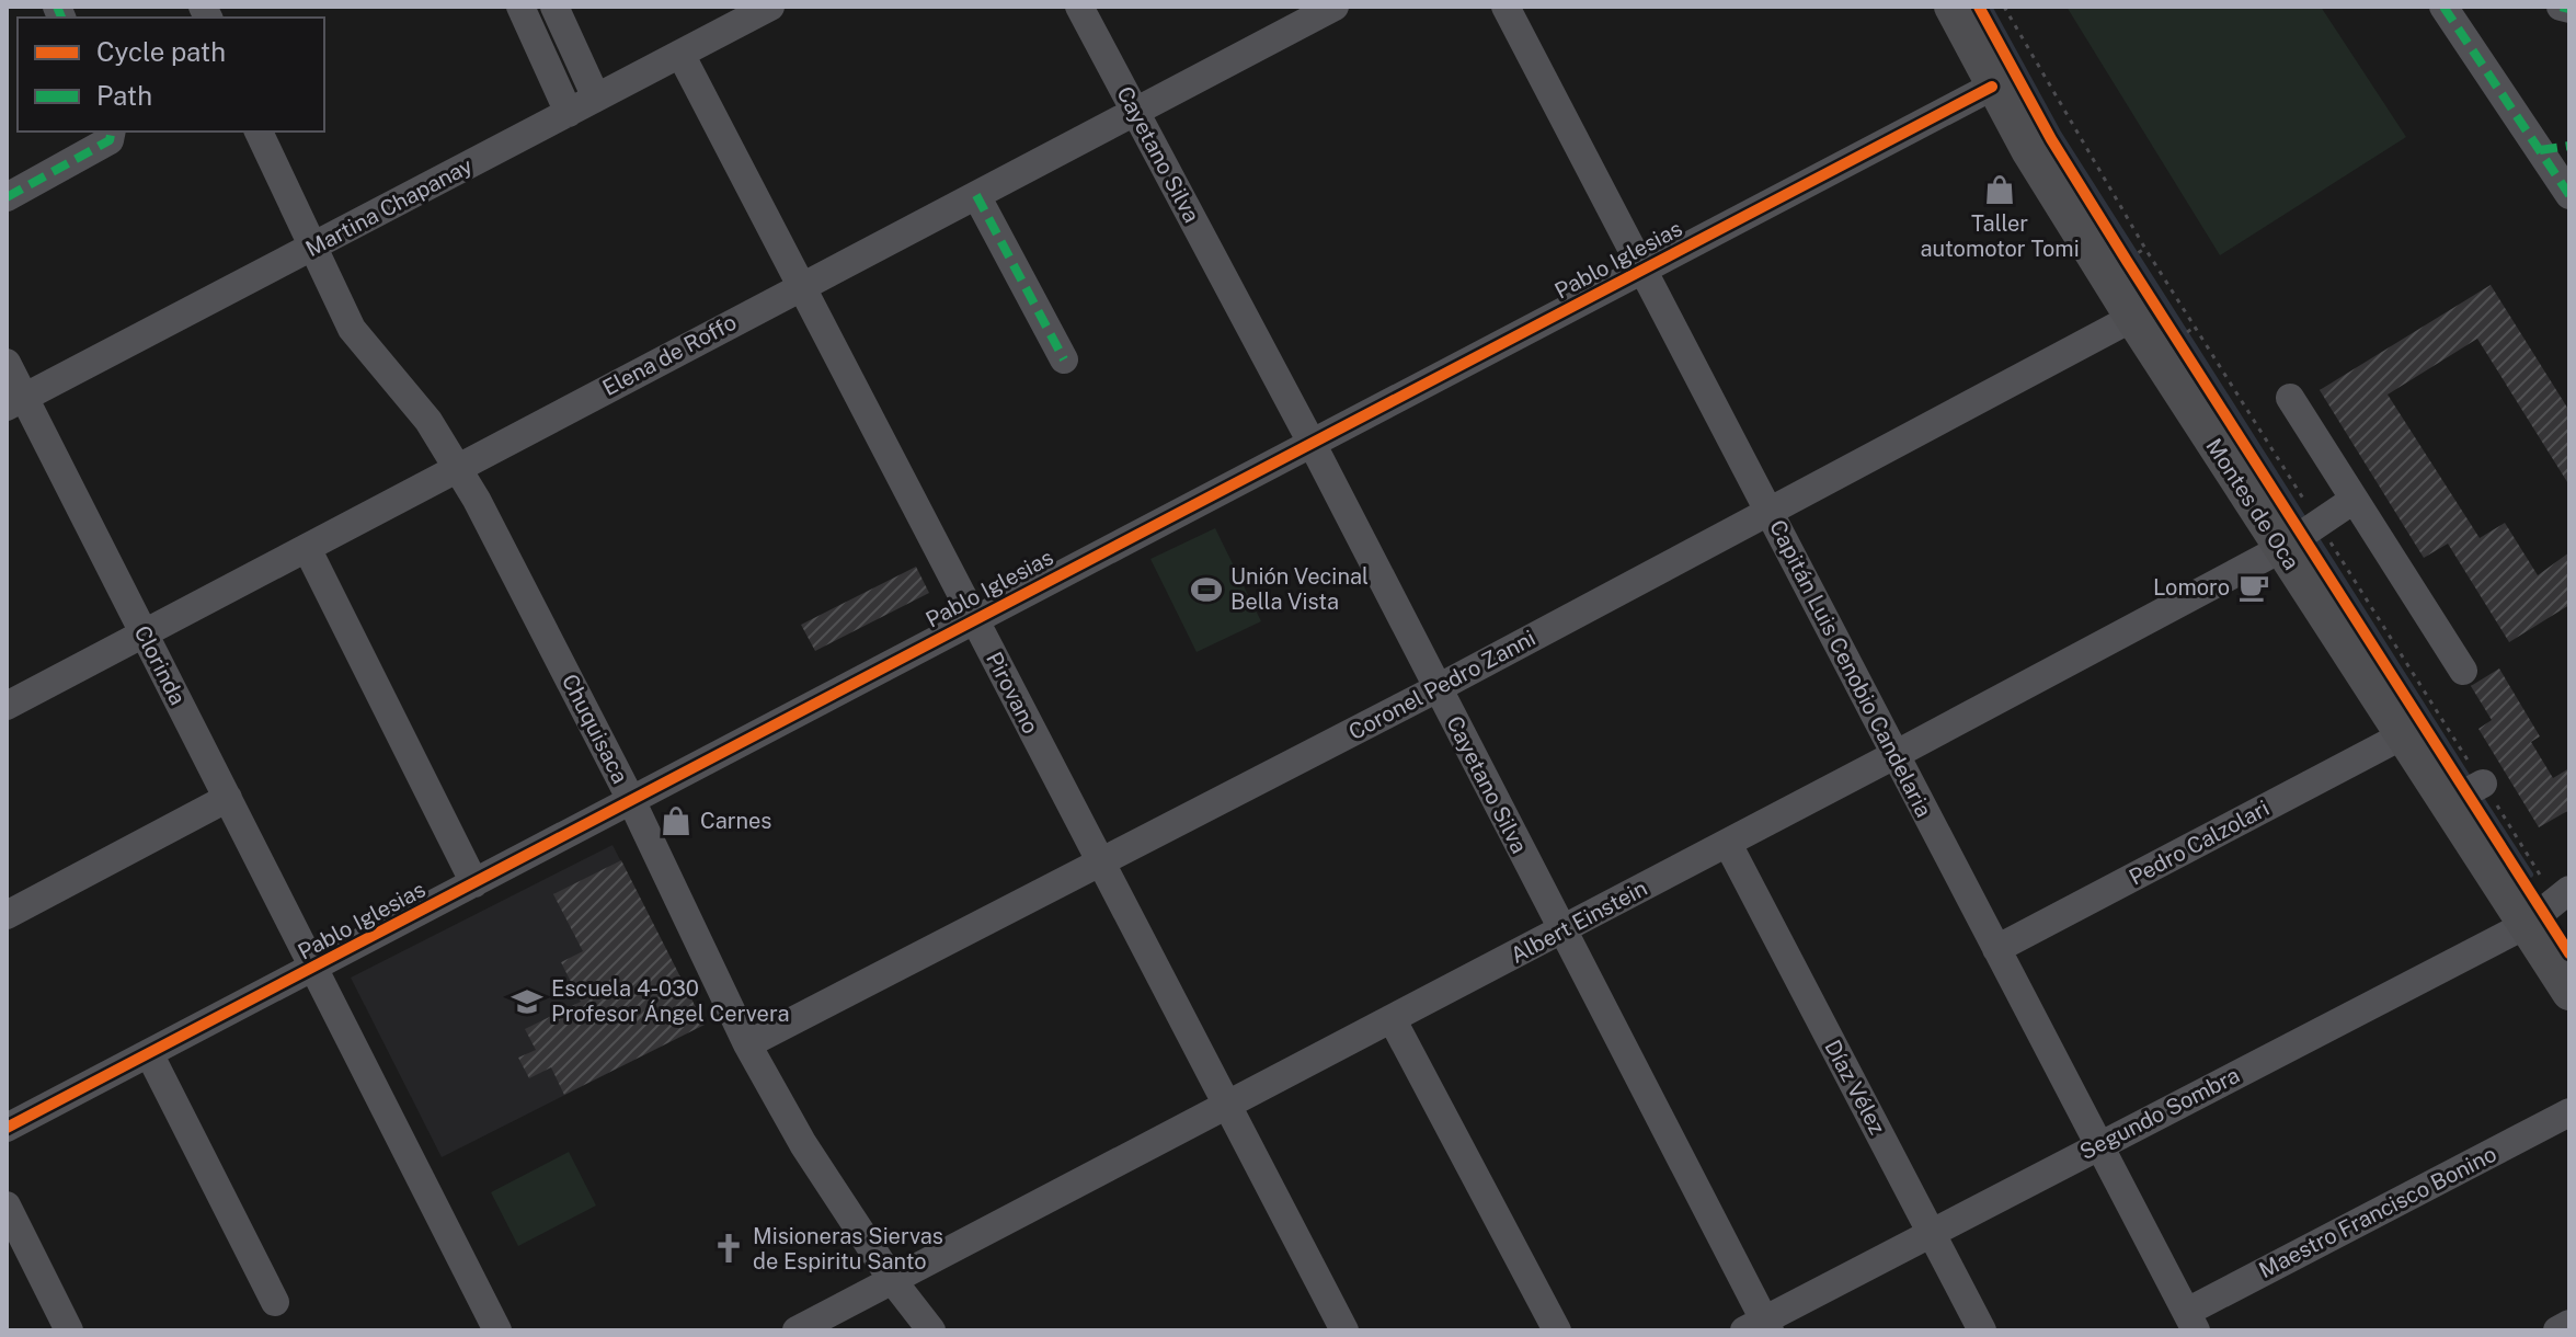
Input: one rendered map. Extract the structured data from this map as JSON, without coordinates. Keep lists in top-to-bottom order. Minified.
{"streets":{"main road":["Montes de Oca"],"street":["Cayetano Silva","Martina Chapanay","Pablo Iglesias","Elena de Roffo","Clorinda","Capitán Luis Cenobio Candelaria","Coronel Pedro Zanni","Pirovano","Chuquisaca","Pedro Calzolari","Albert Einstein","Díaz Vélez","Segundo Sombra","Maestro Francisco Bonino"]},"crossings":[["Cayetano Silva","Pablo Iglesias"],["Cayetano Silva","Elena de Roffo"],["Cayetano Silva","Coronel Pedro Zanni"],["Cayetano Silva","Albert Einstein"],["Cayetano Silva","Segundo Sombra"],["Martina Chapanay","Clorinda"],["Martina Chapanay","Pirovano"],["Martina Chapanay","Chuquisaca"],["Pablo Iglesias","Montes de Oca"],["Pablo Iglesias","Clorinda"],["Pablo Iglesias","Capitán Luis Cenobio Candelaria"],["Pablo Iglesias","Pirovano"],["Pablo Iglesias","Chuquisaca"],["Elena de Roffo","Clorinda"],["Elena de Roffo","Pirovano"],["Elena de Roffo","Chuquisaca"],["Montes de Oca","Coronel Pedro Zanni"],["Montes de Oca","Pedro Calzolari"],["Montes de Oca","Albert Einstein"],["Montes de Oca","Segundo Sombra"],["Capitán Luis Cenobio Candelaria","Coronel Pedro Zanni"],["Capitán Luis Cenobio Candelaria","Pedro Calzolari"],["Capitán Luis Cenobio Candelaria","Albert Einstein"],["Capitán Luis Cenobio Candelaria","Segundo Sombra"],["Capitán Luis Cenobio Candelaria","Maestro Francisco Bonino"],["Coronel Pedro Zanni","Pirovano"],["Coronel Pedro Zanni","Chuquisaca"],["Pirovano","Albert Einstein"],["Chuquisaca","Albert Einstein"],["Albert Einstein","Díaz Vélez"],["Díaz Vélez","Segundo Sombra"]],"places":{"shop":["Taller automotor Tomi","Carnes"],"cafe":["Lomoro"],"sports":["Unión Vecinal Bella Vista"],"school or university":["Escuela 4-030 Profesor Ángel Cervera"],"church":["Misioneras Siervas de Espiritu Santo"]},"legend":["Cycle path","Path"]}
